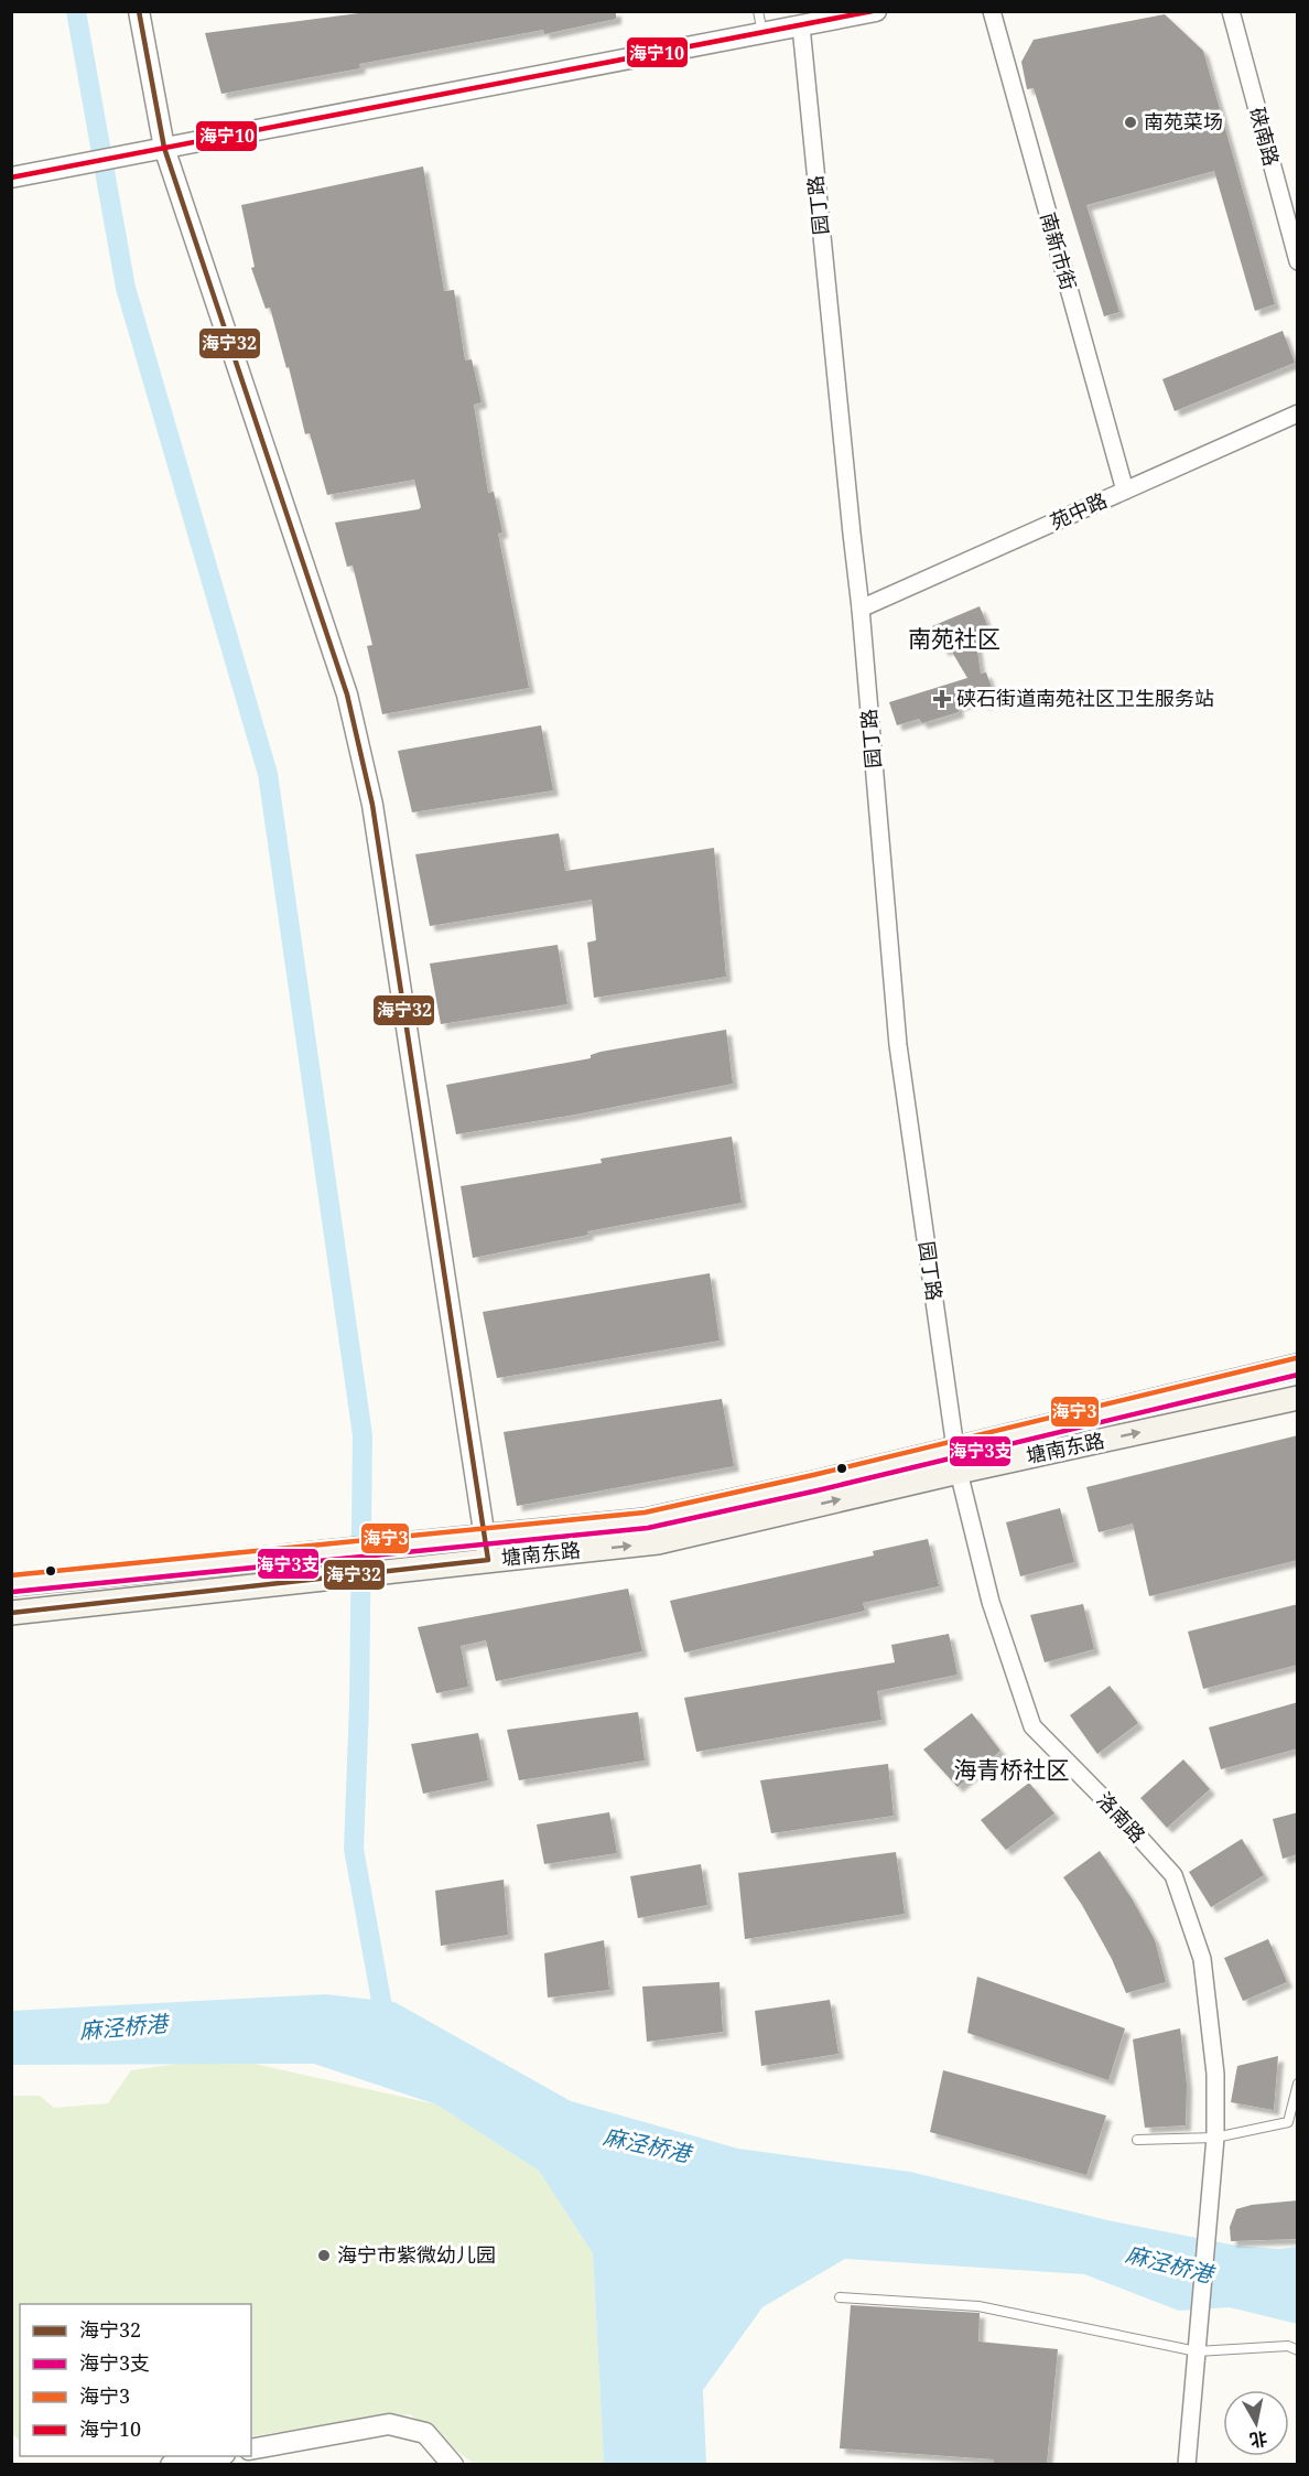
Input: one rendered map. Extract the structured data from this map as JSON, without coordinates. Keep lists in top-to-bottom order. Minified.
{"streets":{"main road":["塘南东路"],"street":["硖南路","园丁路","南新市街","苑中路","洛南路"]},"crossings":[["园丁路","苑中路"],["园丁路","塘南东路"],["园丁路","洛南路"],["南新市街","苑中路"],["塘南东路","洛南路"]],"districts":["南苑社区","海青桥社区"],"water":["麻泾桥港"],"places":{"other":["南苑菜场","海宁市紫微幼儿园"],"health":["硖石街道南苑社区卫生服务站"]},"lines":["transit line 海宁32","transit line 海宁10","transit line 海宁3","transit line 海宁3支"],"legend":["海宁32","海宁3支","海宁3","海宁10"],"north":"bottom"}
